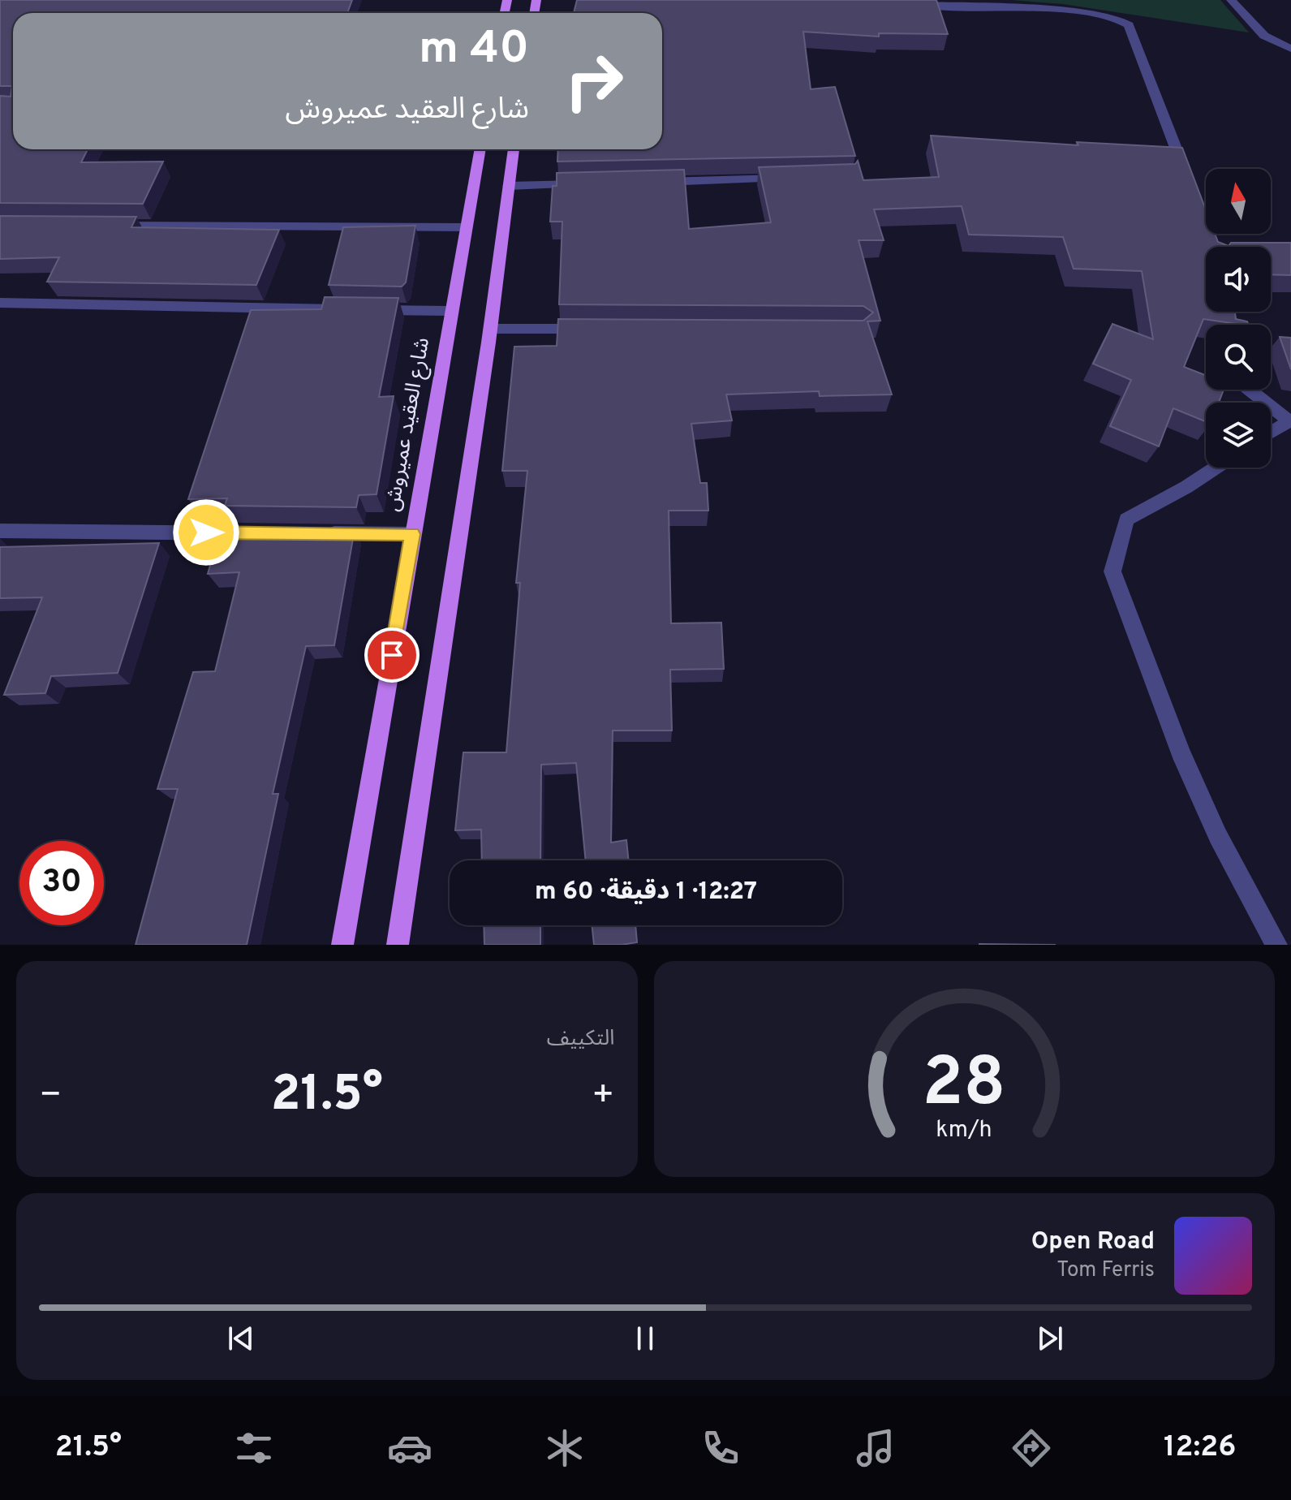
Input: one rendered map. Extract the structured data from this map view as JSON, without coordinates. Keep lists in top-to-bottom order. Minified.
{"streets":{"main road":["شارع العقيد عميروش"]},"north":"top","page":{"turn":["40 m","شارع العقيد عميروش"],"limit":"30","trip":"12:27 · 1 دقيقة · 60 m","tile":"التكييف","heat":["−","21.5°","+"],"song":["Open Road","Tom Ferris"],"tabs":["12:26","21.5°"],"gauge":["28","km/h"]}}
